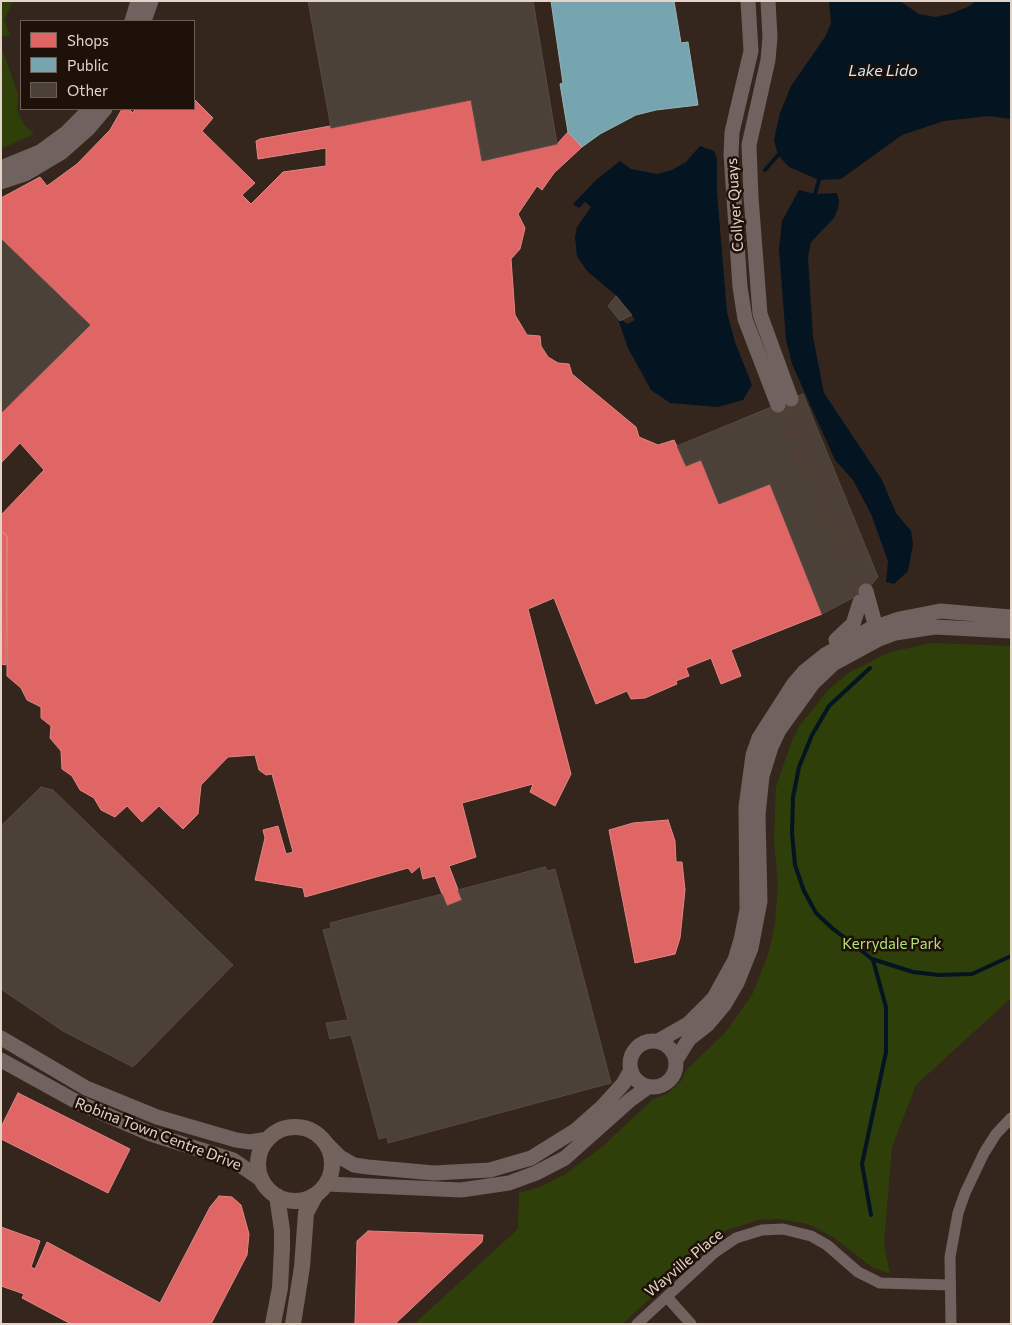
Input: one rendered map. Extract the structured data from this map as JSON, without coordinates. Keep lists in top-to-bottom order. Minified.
{"streets":{"street":["Collyer Quays","Robina Town Centre Drive","Wayville Place"]},"water":["Lake Lido"],"parks":["Kerrydale Park"],"legend":["Shops","Public","Other"]}
